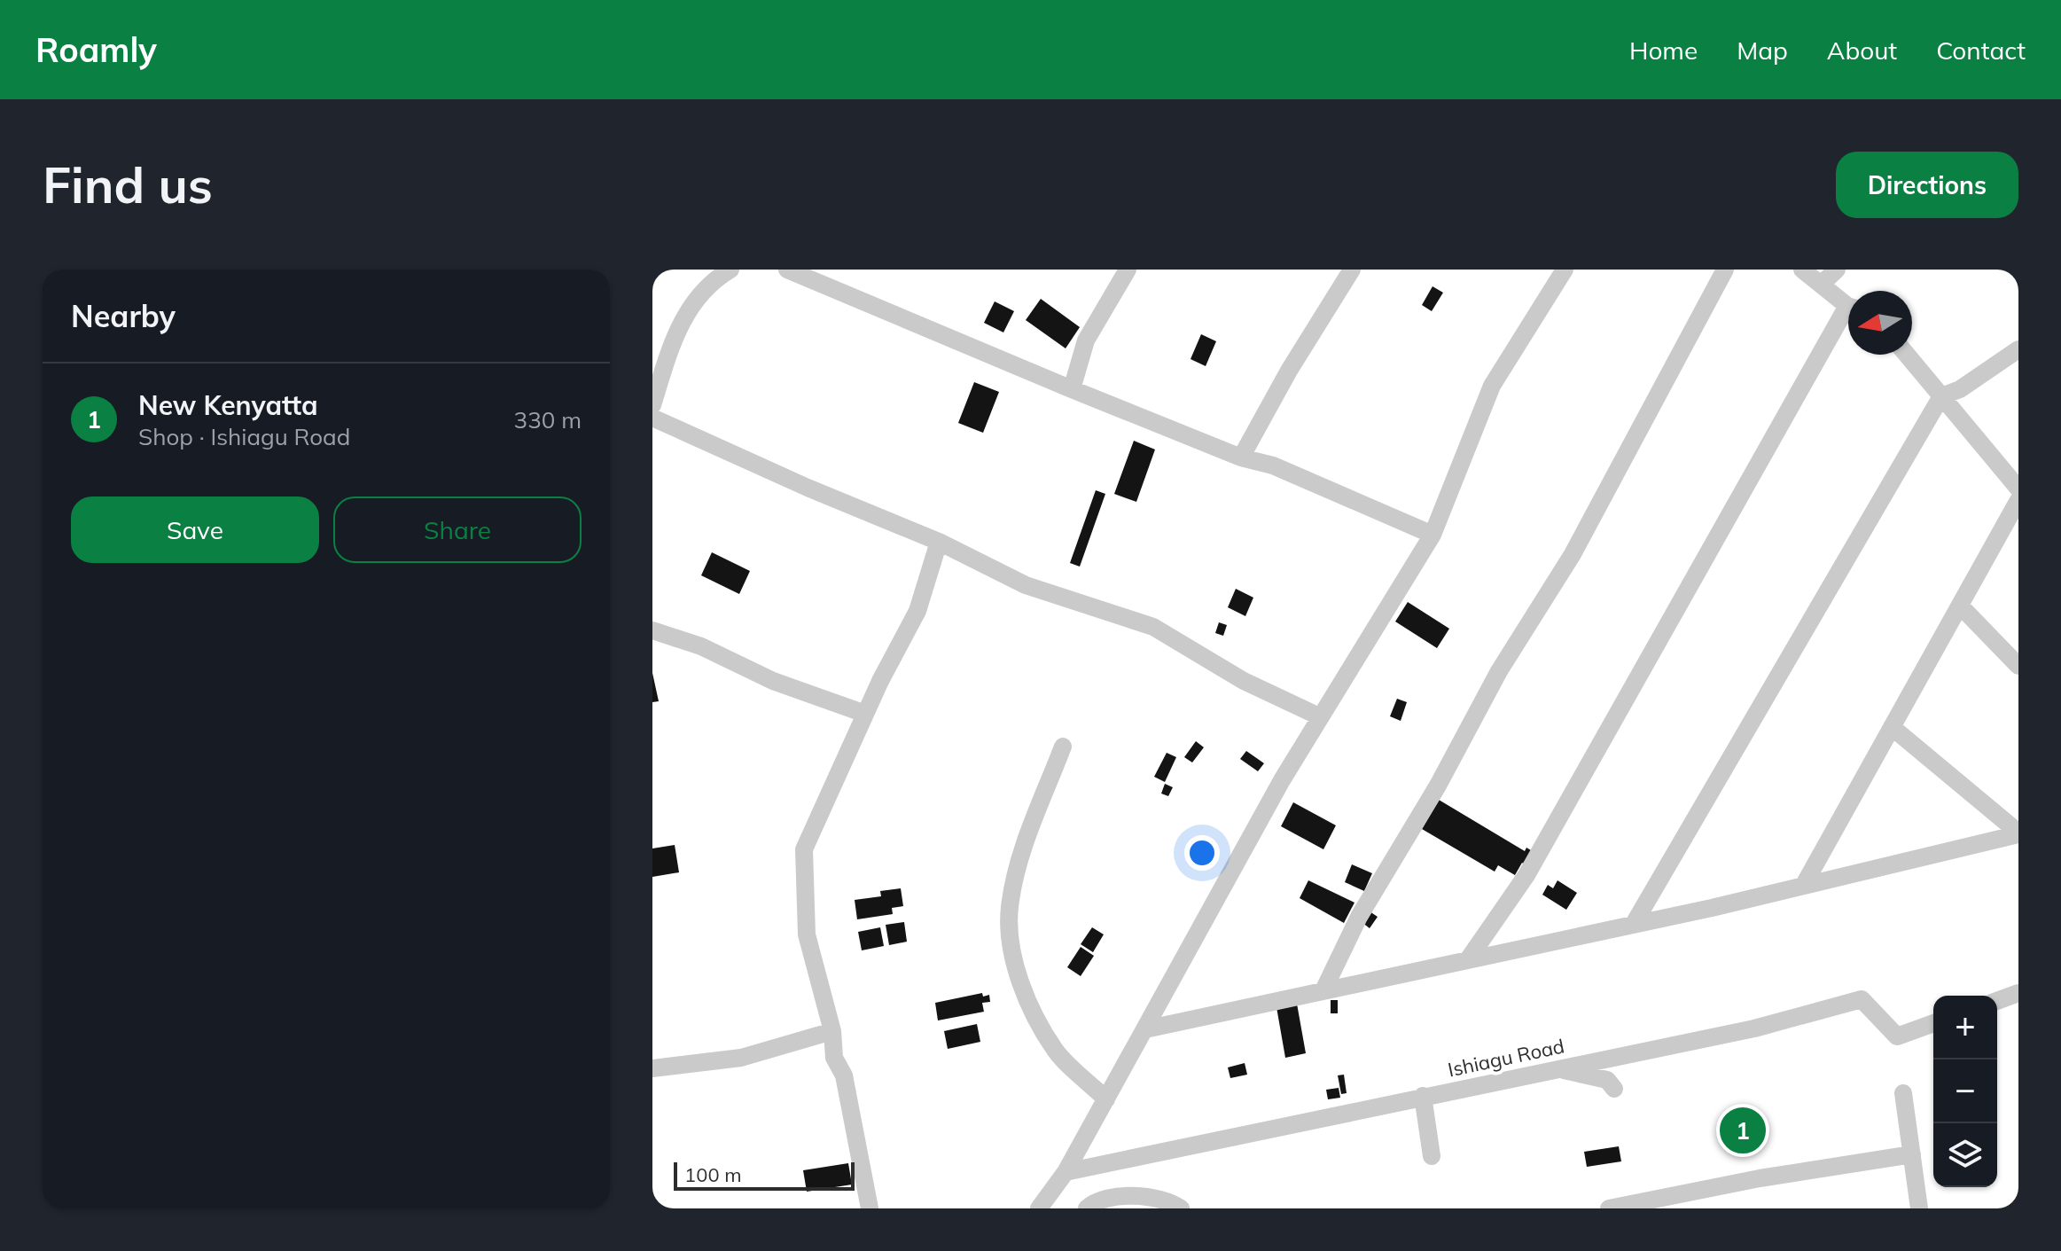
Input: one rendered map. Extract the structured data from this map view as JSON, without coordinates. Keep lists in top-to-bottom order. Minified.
{"streets":{"street":["Ishiagu Road"]},"scale_bar":"100 m","north":"left","page":{"header":"Roamly","nav":["Home","Map","About","Contact"],"buttons":["Directions",["Save","Share"]],"title":"Find us","heading":"Nearby","list":[{"mark":"1","name":"New Kenyatta","note":"Shop · Ishiagu Road","value":"330 m"}],"map_buttons":["+","−"],"pins":"1","scale":"100 m"}}
